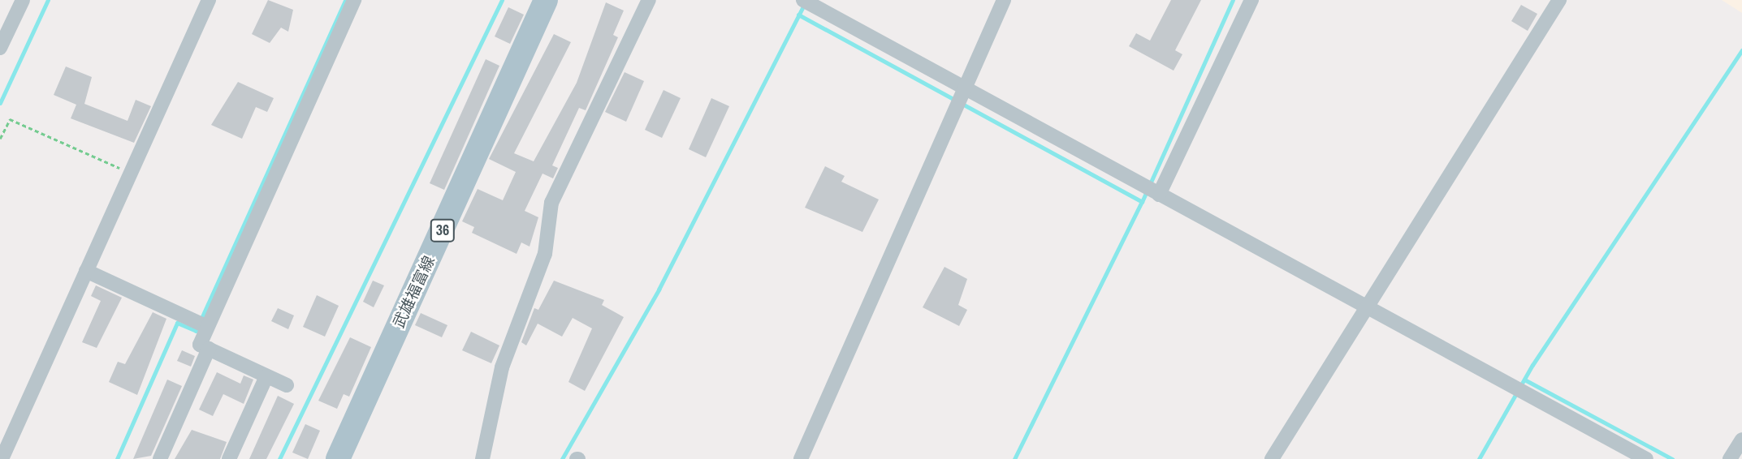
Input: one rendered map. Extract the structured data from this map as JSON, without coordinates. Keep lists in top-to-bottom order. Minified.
{"streets":{"main road":["36","武雄福富線"]}}
